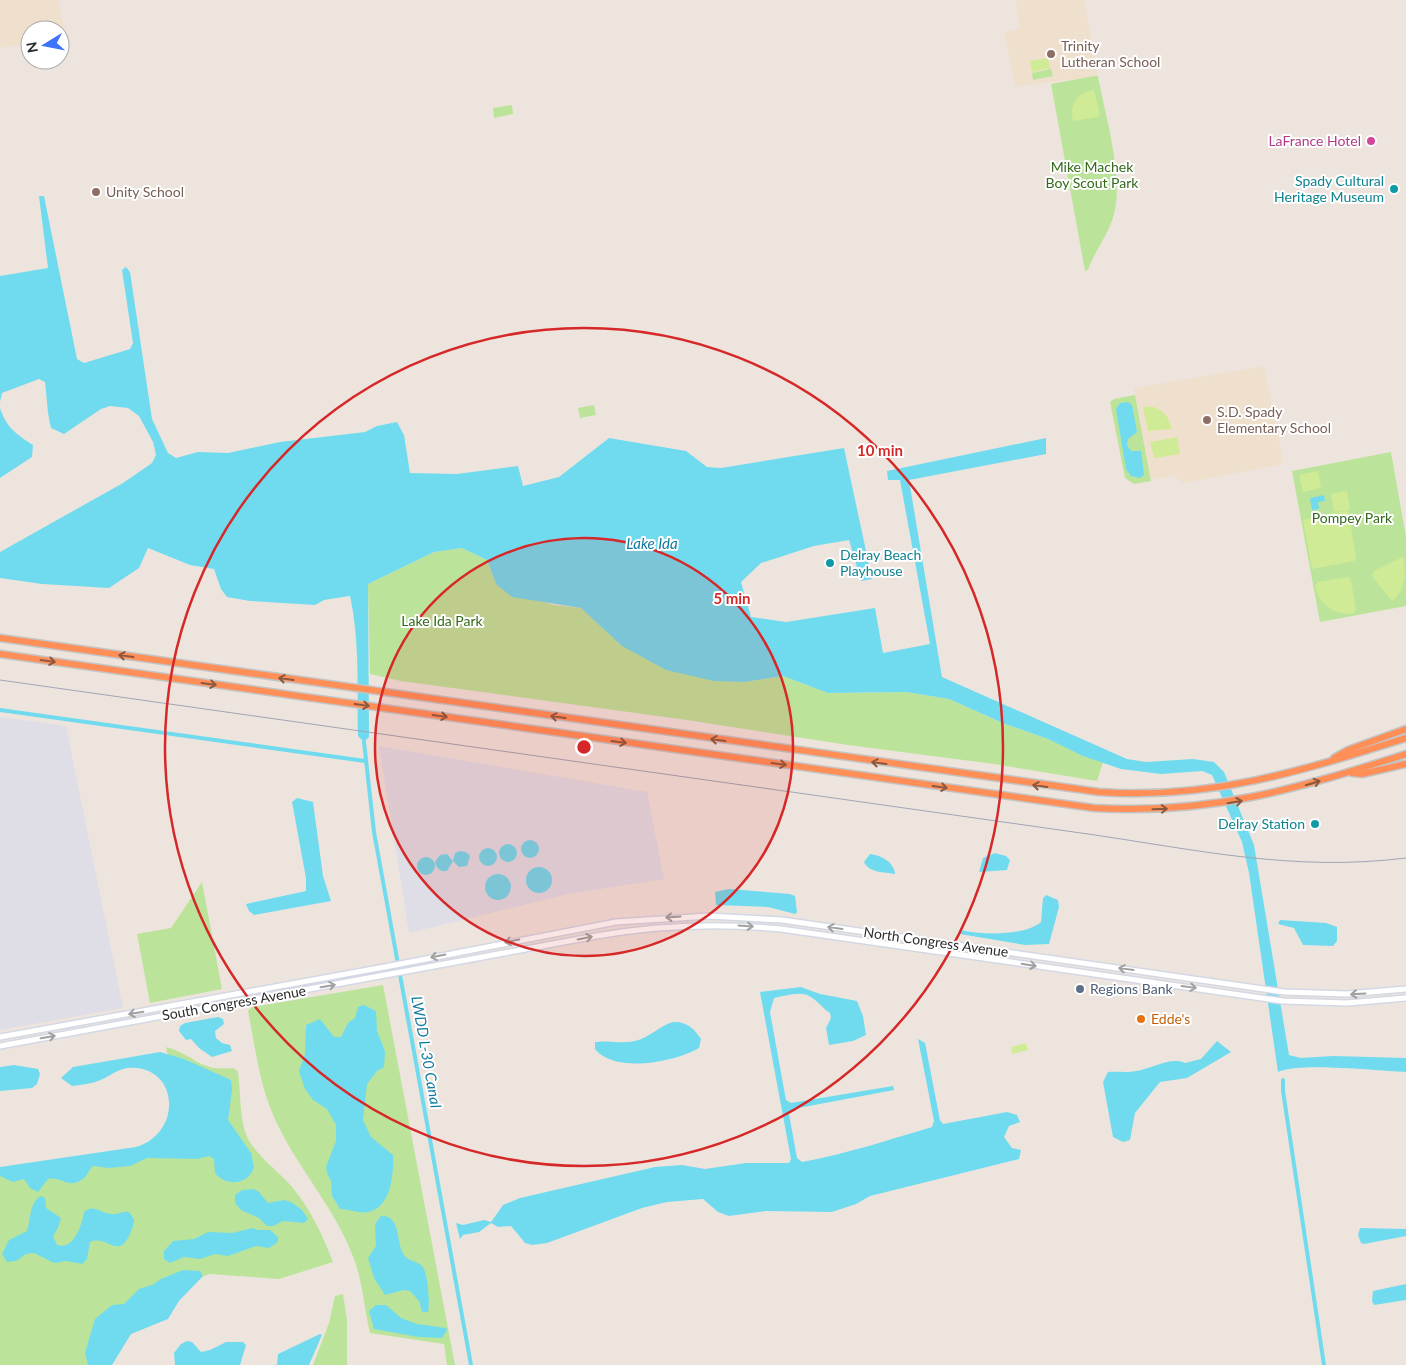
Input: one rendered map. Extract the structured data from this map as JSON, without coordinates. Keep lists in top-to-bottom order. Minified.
{"streets":{"main road":["North Congress Avenue","South Congress Avenue"]},"crossings":[["North Congress Avenue","South Congress Avenue"]],"water":["Lake Ida","LWDD L-30 Canal"],"parks":["Mike Machek Boy Scout Park","Pompey Park","Lake Ida Park"],"places":["Trinity Lutheran School","LaFrance Hotel","Spady Cultural Heritage Museum","Unity School","S.D. Spady Elementary School","Delray Beach Playhouse","Delray Station","Regions Bank","Edde's"],"north":"left","rings":["10 min","5 min"]}
